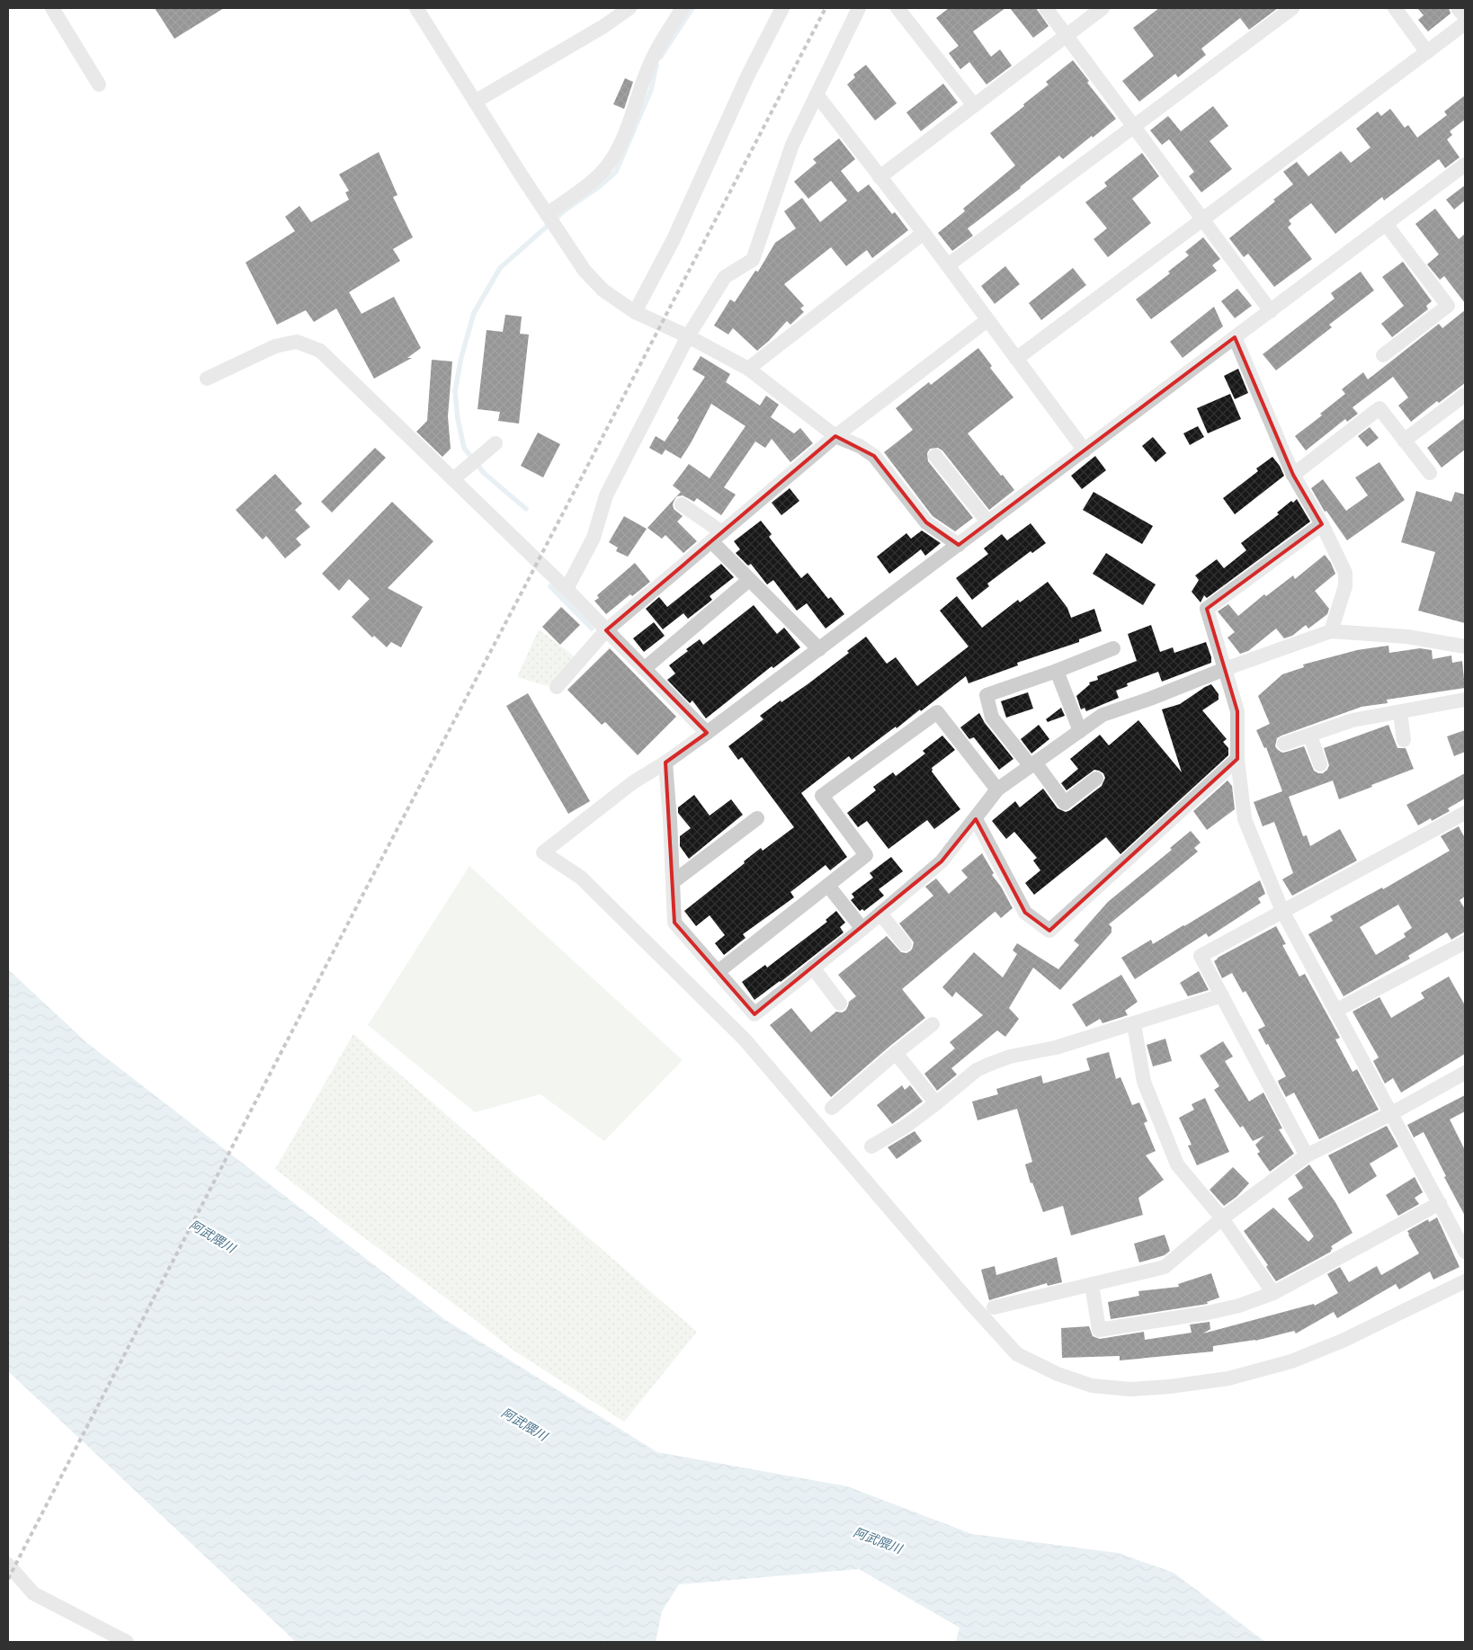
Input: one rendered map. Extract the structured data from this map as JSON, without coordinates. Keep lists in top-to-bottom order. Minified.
{"water":["阿武隈川"]}
